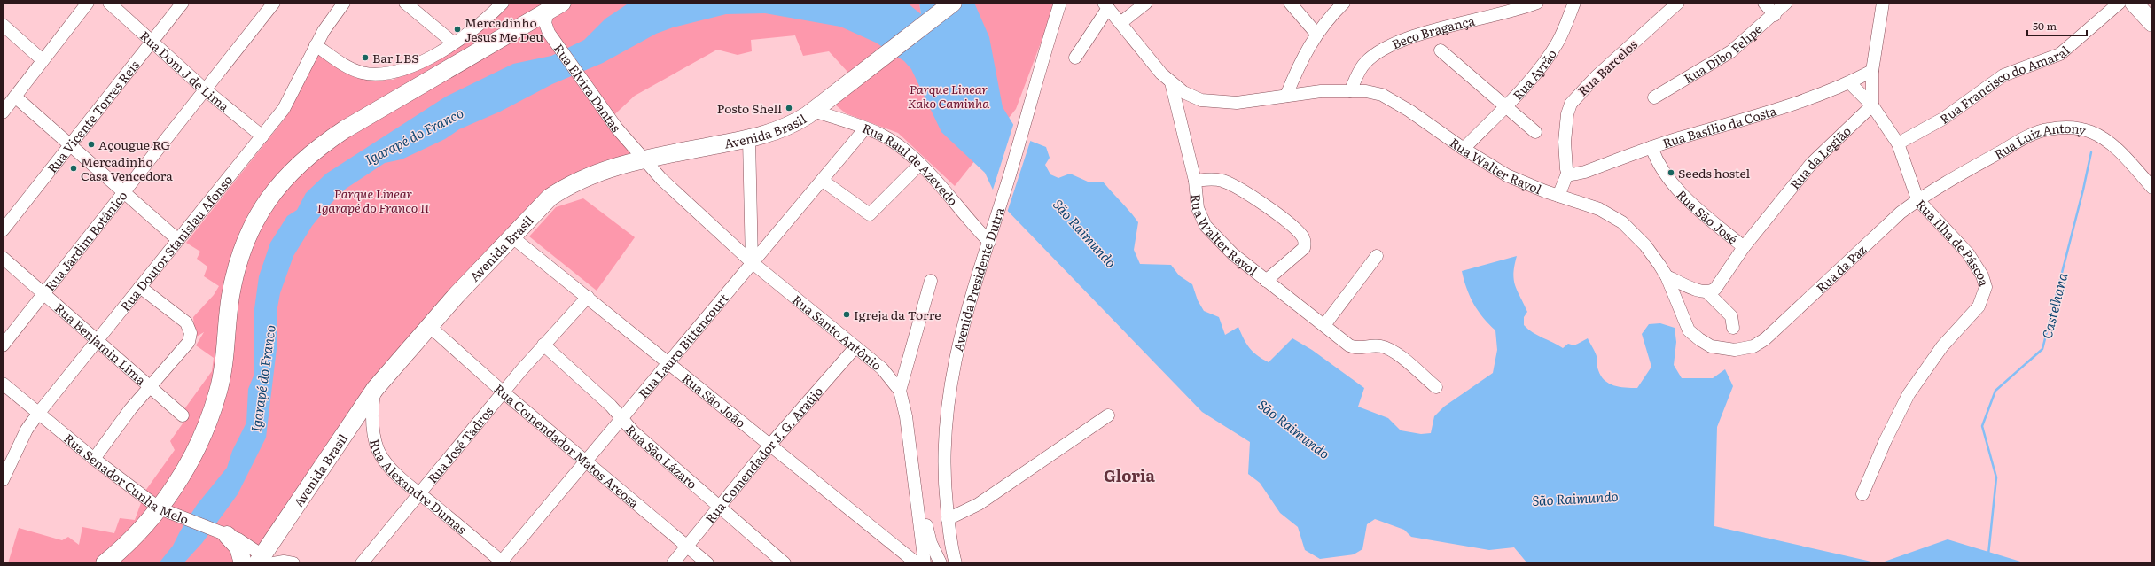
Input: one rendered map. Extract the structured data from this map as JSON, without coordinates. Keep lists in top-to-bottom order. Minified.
{"streets":{"highway":["Avenida Brasil"],"street":["Beco Bragança","Rua Dibo Felipe","Rua Barcelos","Rua Dom J de Lima","Rua Ayrão","Rua Francisco do Amaral","Rua Elvira Dantas","Rua Vicente Torres Reis","Rua Basílio da Costa","Rua Luiz Antony","Rua da Legião","Rua Walter Rayol","Rua Raul de Azevedo","Rua São José","Rua Jardim Botânico","Rua Doutor Stanislau Afonso","Rua Ilha de Páscoa","Rua da Paz","Avenida Presidente Dutra","Rua Santo Antônio","Rua Benjamin Lima","Rua Lauro Bittencourt","Rua São João","Rua José Tadros","Rua Comendador Matos Areosa","Rua Comendador J. G. Araújo","Rua São Lázaro","Rua Senador Cunha Melo","Rua Alexandre Dumas"]},"crossings":[["Beco Bragança","Rua Walter Rayol"],["Rua Barcelos","Rua Basílio da Costa"],["Rua Dom J de Lima","Rua Vicente Torres Reis"],["Rua Dom J de Lima","Rua Jardim Botânico"],["Rua Dom J de Lima","Rua Doutor Stanislau Afonso"],["Rua Ayrão","Rua Walter Rayol"],["Rua Francisco do Amaral","Rua Ilha de Páscoa"],["Rua Elvira Dantas","Avenida Brasil"],["Rua Elvira Dantas","Rua Santo Antônio"],["Rua Basílio da Costa","Rua São José"],["Rua Basílio da Costa","Rua Ilha de Páscoa"],["Avenida Brasil","Rua Raul de Azevedo"],["Avenida Brasil","Rua Santo Antônio"],["Avenida Brasil","Rua São João"],["Avenida Brasil","Rua Comendador Matos Areosa"],["Avenida Brasil","Rua Senador Cunha Melo"],["Avenida Brasil","Rua Alexandre Dumas"],["Rua Luiz Antony","Rua Ilha de Páscoa"],["Rua Luiz Antony","Rua da Paz"],["Rua da Legião","Rua São José"],["Rua da Legião","Rua Ilha de Páscoa"],["Rua Walter Rayol","Rua da Paz"],["Rua Raul de Azevedo","Avenida Presidente Dutra"],["Rua Raul de Azevedo","Rua Lauro Bittencourt"],["Rua Jardim Botânico","Rua Benjamin Lima"],["Rua Doutor Stanislau Afonso","Rua Benjamin Lima"],["Rua Doutor Stanislau Afonso","Rua Senador Cunha Melo"],["Rua Ilha de Páscoa","Rua da Paz"],["Rua Santo Antônio","Rua Lauro Bittencourt"],["Rua Santo Antônio","Rua Comendador J. G. Araújo"],["Rua Lauro Bittencourt","Rua São João"],["Rua Lauro Bittencourt","Rua Comendador Matos Areosa"],["Rua Lauro Bittencourt","Rua São Lázaro"],["Rua Lauro Bittencourt","Rua Alexandre Dumas"],["Rua São João","Rua José Tadros"],["Rua São João","Rua Comendador J. G. Araújo"],["Rua José Tadros","Rua Comendador Matos Areosa"],["Rua José Tadros","Rua São Lázaro"],["Rua José Tadros","Rua Alexandre Dumas"],["Rua Comendador Matos Areosa","Rua Comendador J. G. Araújo"],["Rua Comendador J. G. Araújo","Rua São Lázaro"]],"districts":["Gloria"],"water":["Igarapé do Franco","São Raimundo","Castelhana"],"parks":["Parque Linear Kako Caminha","Parque Linear Igarapé do Franco II"],"places":["Mercadinho Jesus Me Deu","Bar LBS","Posto Shell","Açougue RG","Mercadinho Casa Vencedora","Seeds hostel","Igreja da Torre"],"scale_bar":"50 m"}
